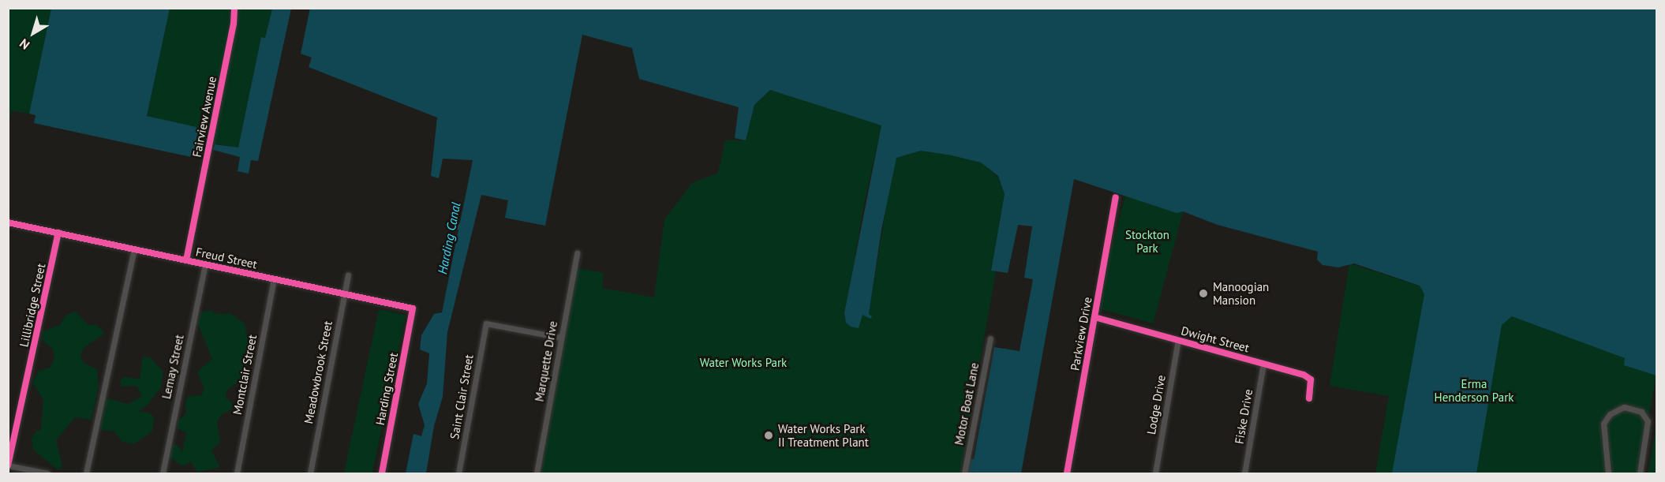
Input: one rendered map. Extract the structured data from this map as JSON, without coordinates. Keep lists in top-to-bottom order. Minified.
{"streets":{"street":["Fairview Avenue","Freud Street","Lillibridge Street","Parkview Drive","Dwight Street","Marquette Drive","Lemay Street","Meadowbrook Street","Montclair Street","Harding Street","Saint Clair Street","Motor Boat Lane","Lodge Drive","Fiske Drive"]},"crossings":[["Fairview Avenue","Freud Street"],["Freud Street","Lillibridge Street"],["Freud Street","Lemay Street"],["Freud Street","Meadowbrook Street"],["Freud Street","Montclair Street"],["Freud Street","Harding Street"],["Parkview Drive","Dwight Street"],["Dwight Street","Lodge Drive"],["Dwight Street","Fiske Drive"],["Marquette Drive","Saint Clair Street"]],"water":["Harding Canal"],"parks":["Stockton Park","Water Works Park","Erma Henderson Park"],"places":["Manoogian Mansion","Water Works Park II Treatment Plant"],"north":"bottom left"}
